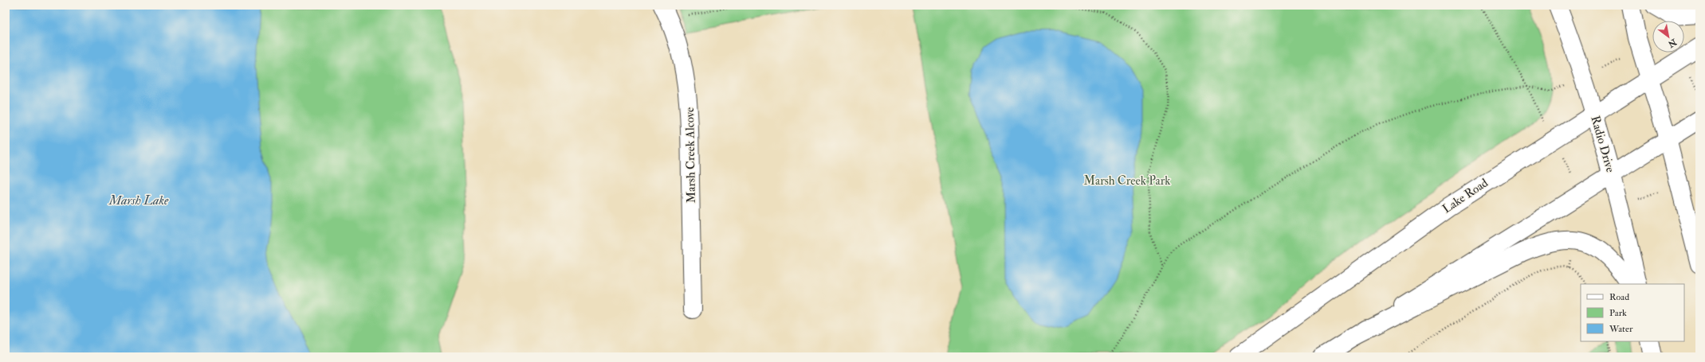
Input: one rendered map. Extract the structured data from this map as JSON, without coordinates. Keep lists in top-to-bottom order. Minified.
{"streets":{"street":["Radio Drive","Marsh Creek Alcove","Lake Road"]},"crossings":[["Radio Drive","Lake Road"]],"water":["Marsh Lake"],"parks":["Marsh Creek Park"],"legend":["Road","Park","Water"],"north":"bottom right"}
